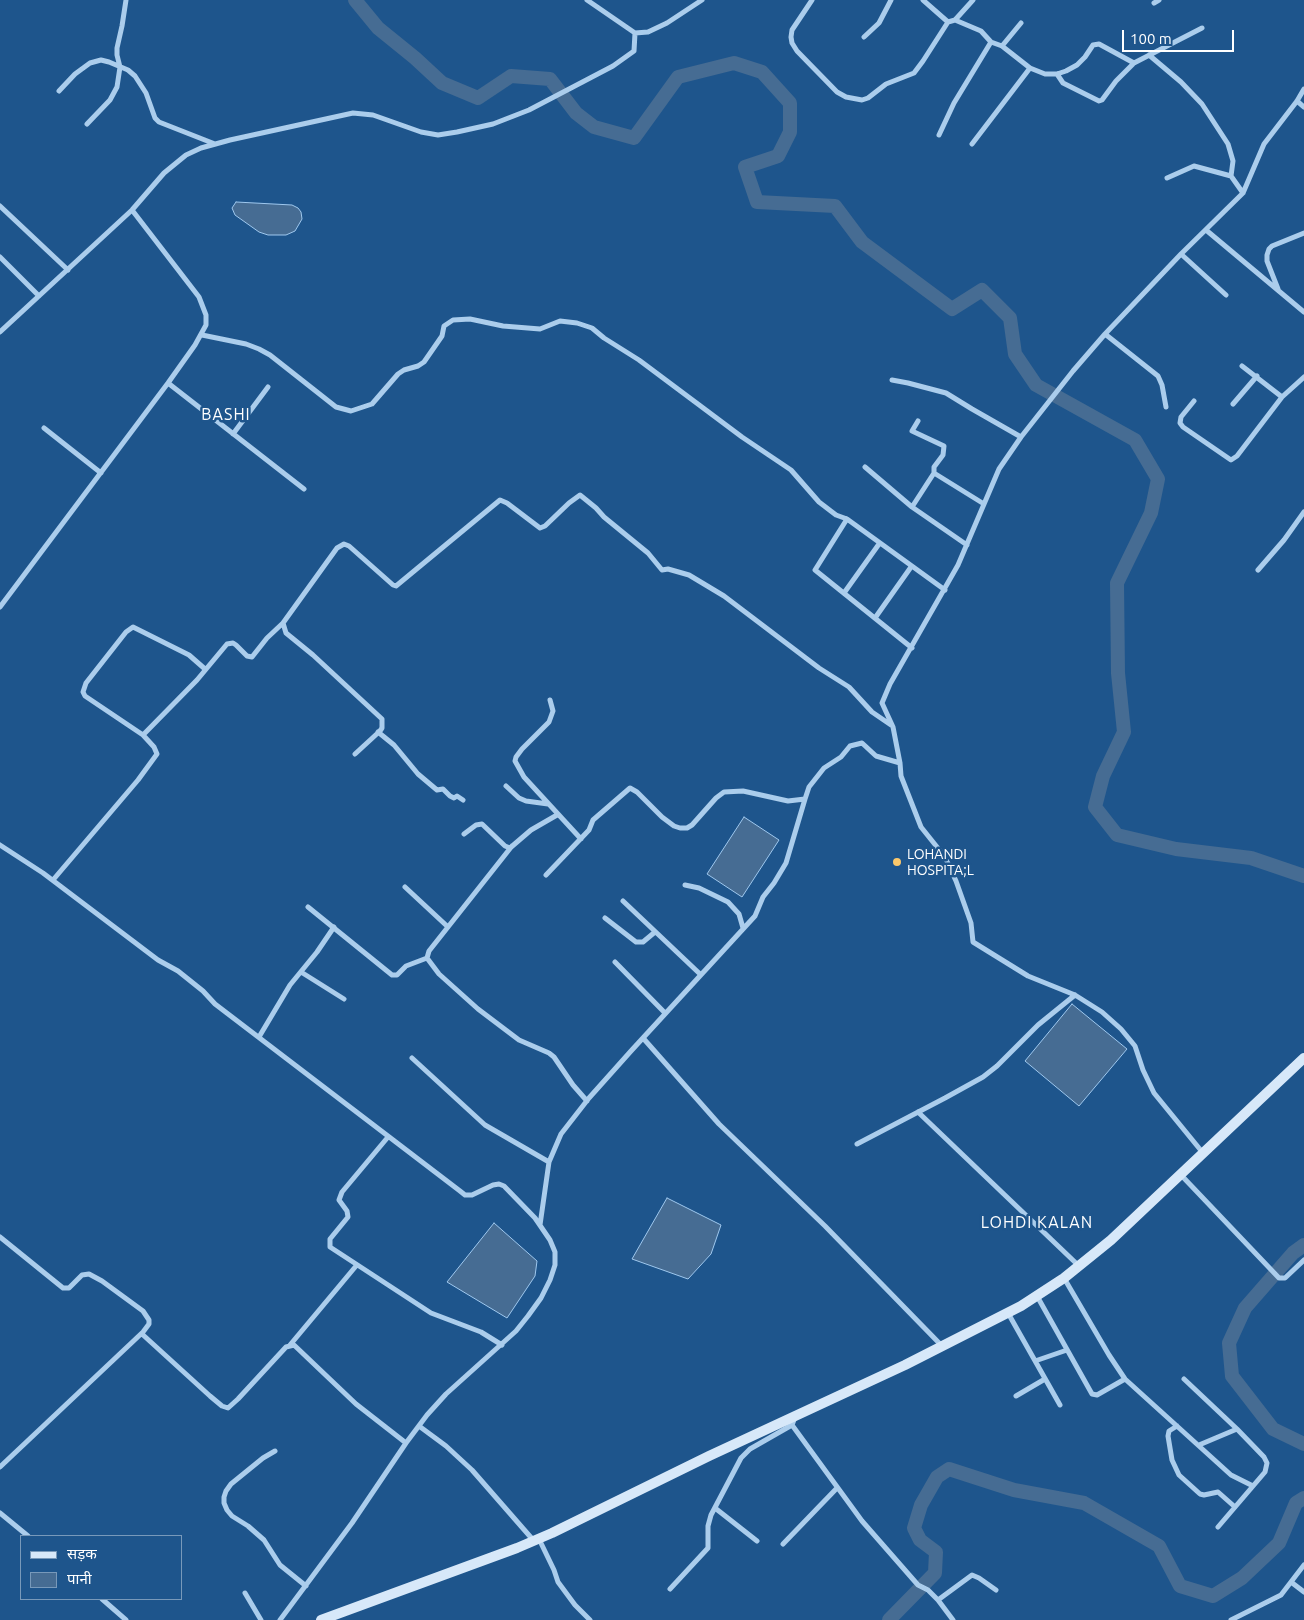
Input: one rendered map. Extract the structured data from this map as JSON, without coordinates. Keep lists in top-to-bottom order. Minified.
{"districts":["BASHI","LOHDI KALAN"],"places":["LOHANDI HOSPITA;L"],"legend":["सड़क","पानी"],"scale_bar":"100 m"}
